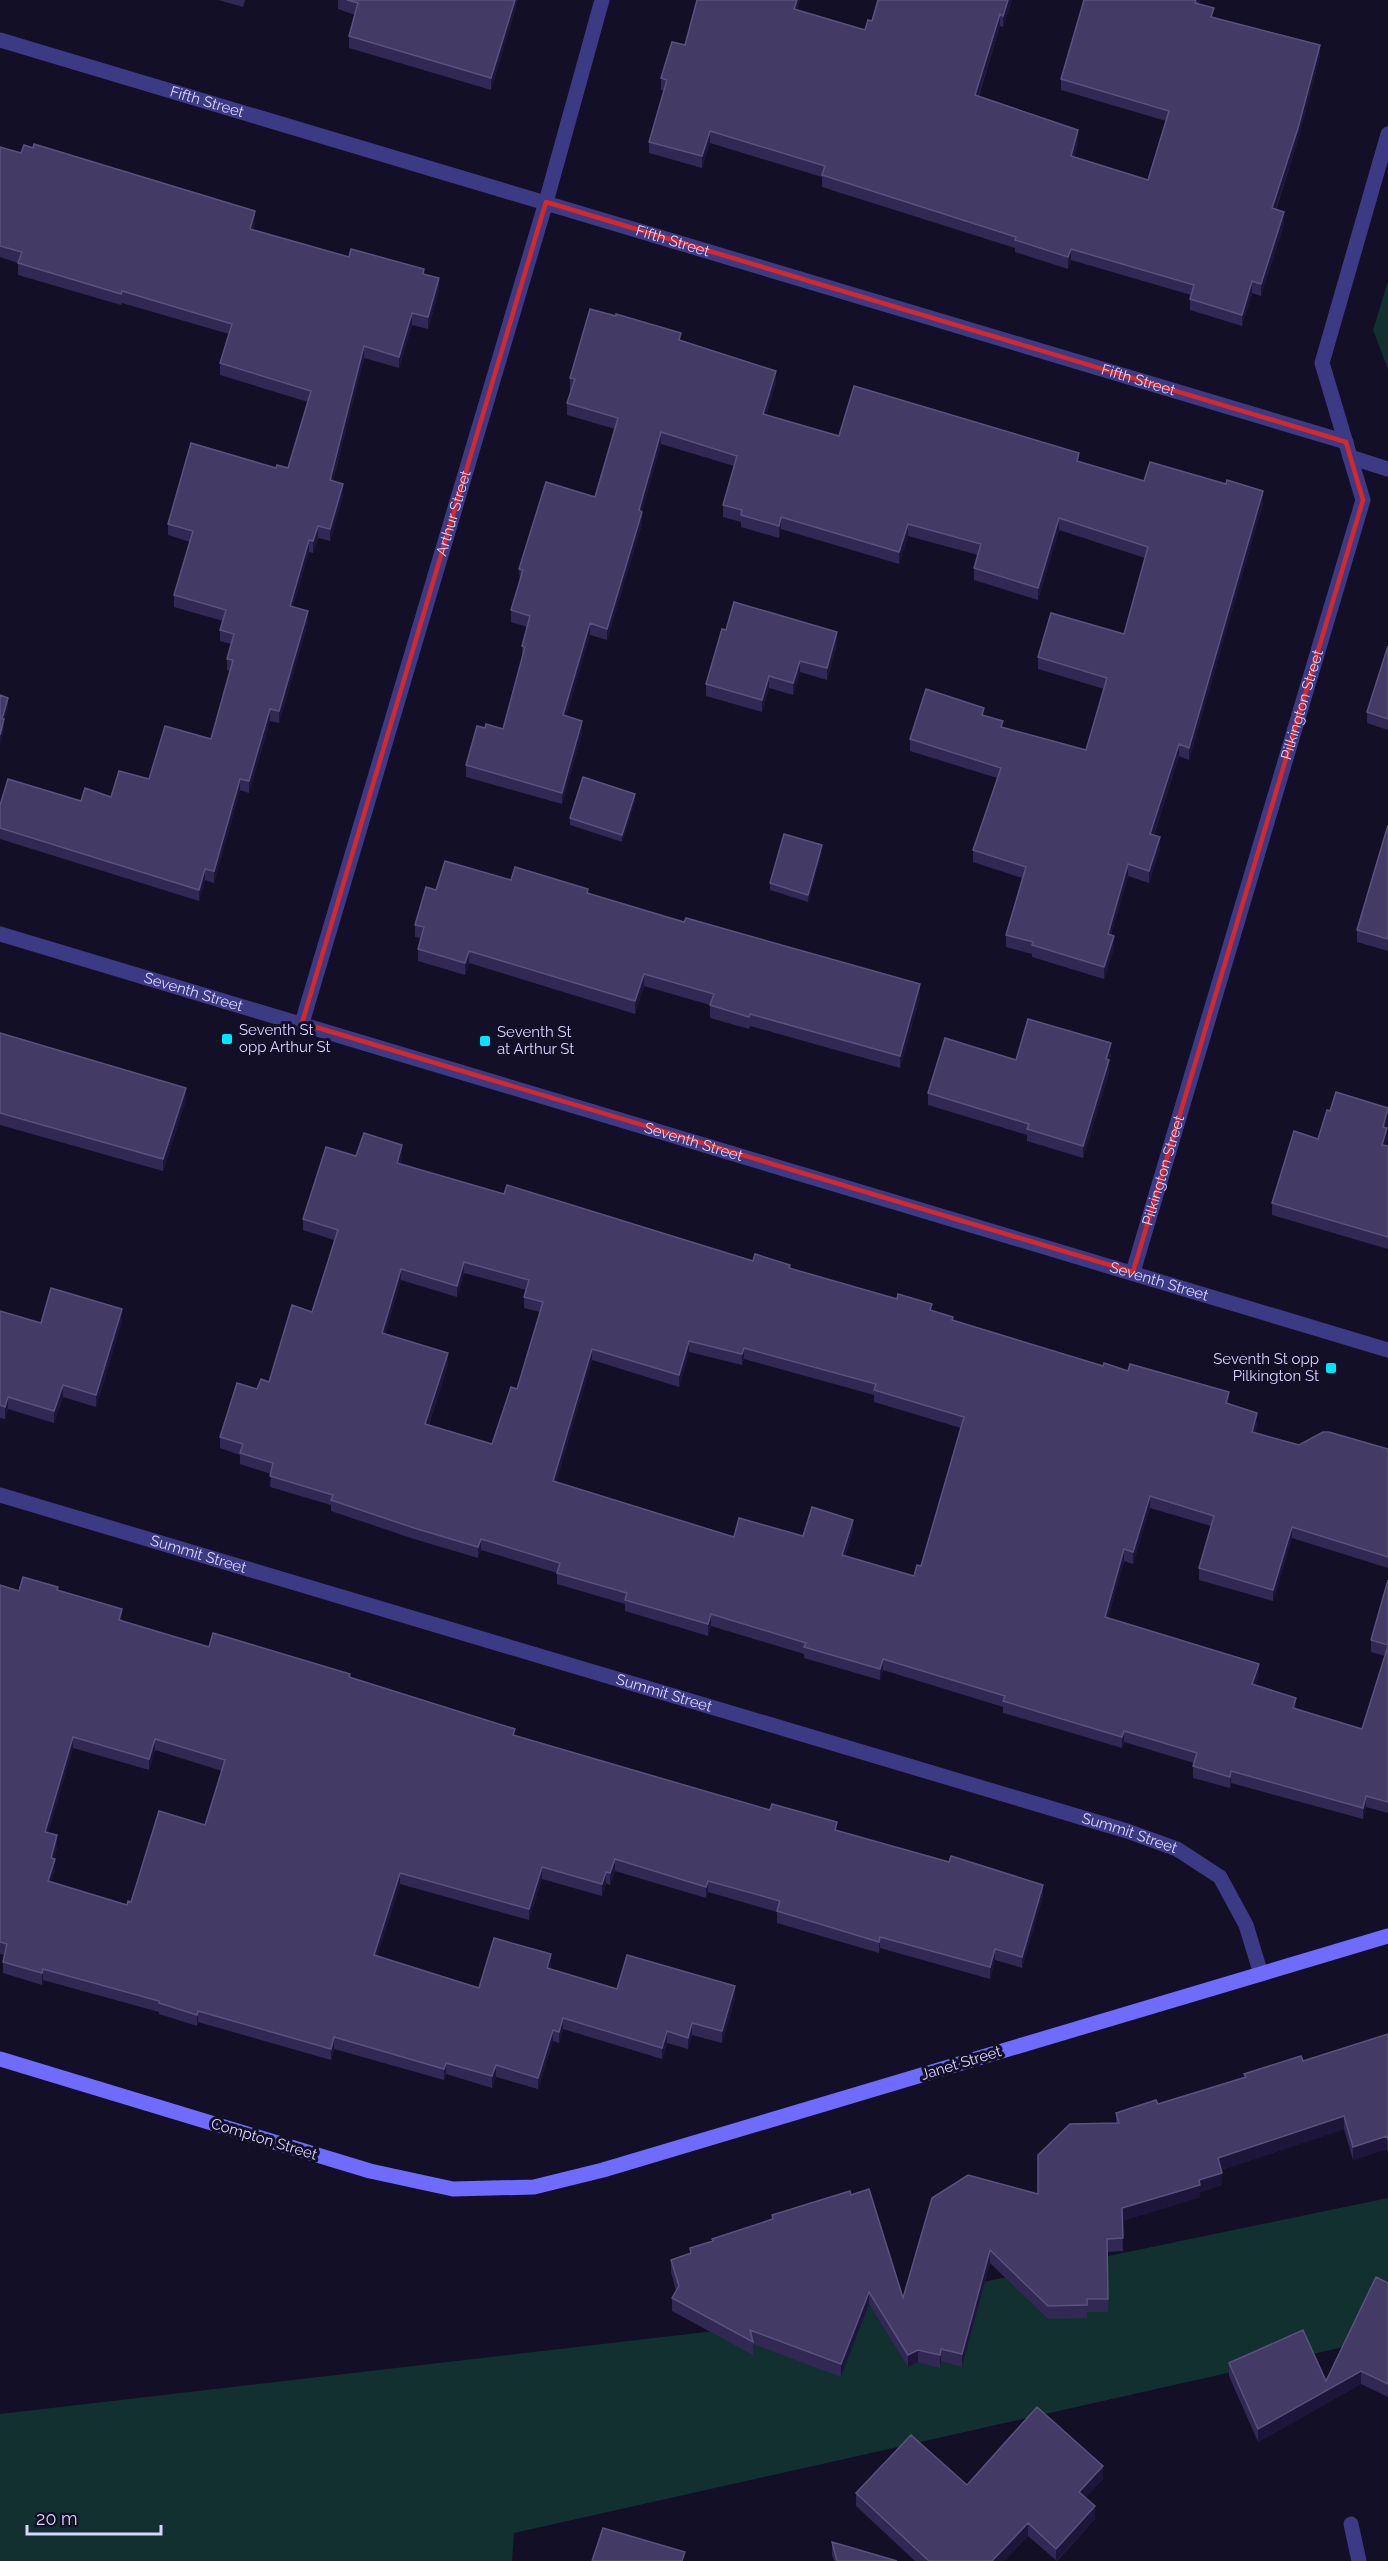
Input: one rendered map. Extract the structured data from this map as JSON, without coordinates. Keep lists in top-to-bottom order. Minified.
{"streets":{"street":["Fifth Street","Arthur Street","Pilkington Street","Seventh Street","Summit Street","Janet Street","Compton Street"]},"crossings":[["Fifth Street","Arthur Street"],["Fifth Street","Pilkington Street"],["Arthur Street","Seventh Street"],["Pilkington Street","Seventh Street"],["Summit Street","Janet Street"],["Janet Street","Compton Street"]],"places":{"transit":["Seventh St opp Arthur St","Seventh St at Arthur St","Seventh St opp Pilkington St"]},"scale_bar":"20 m"}
